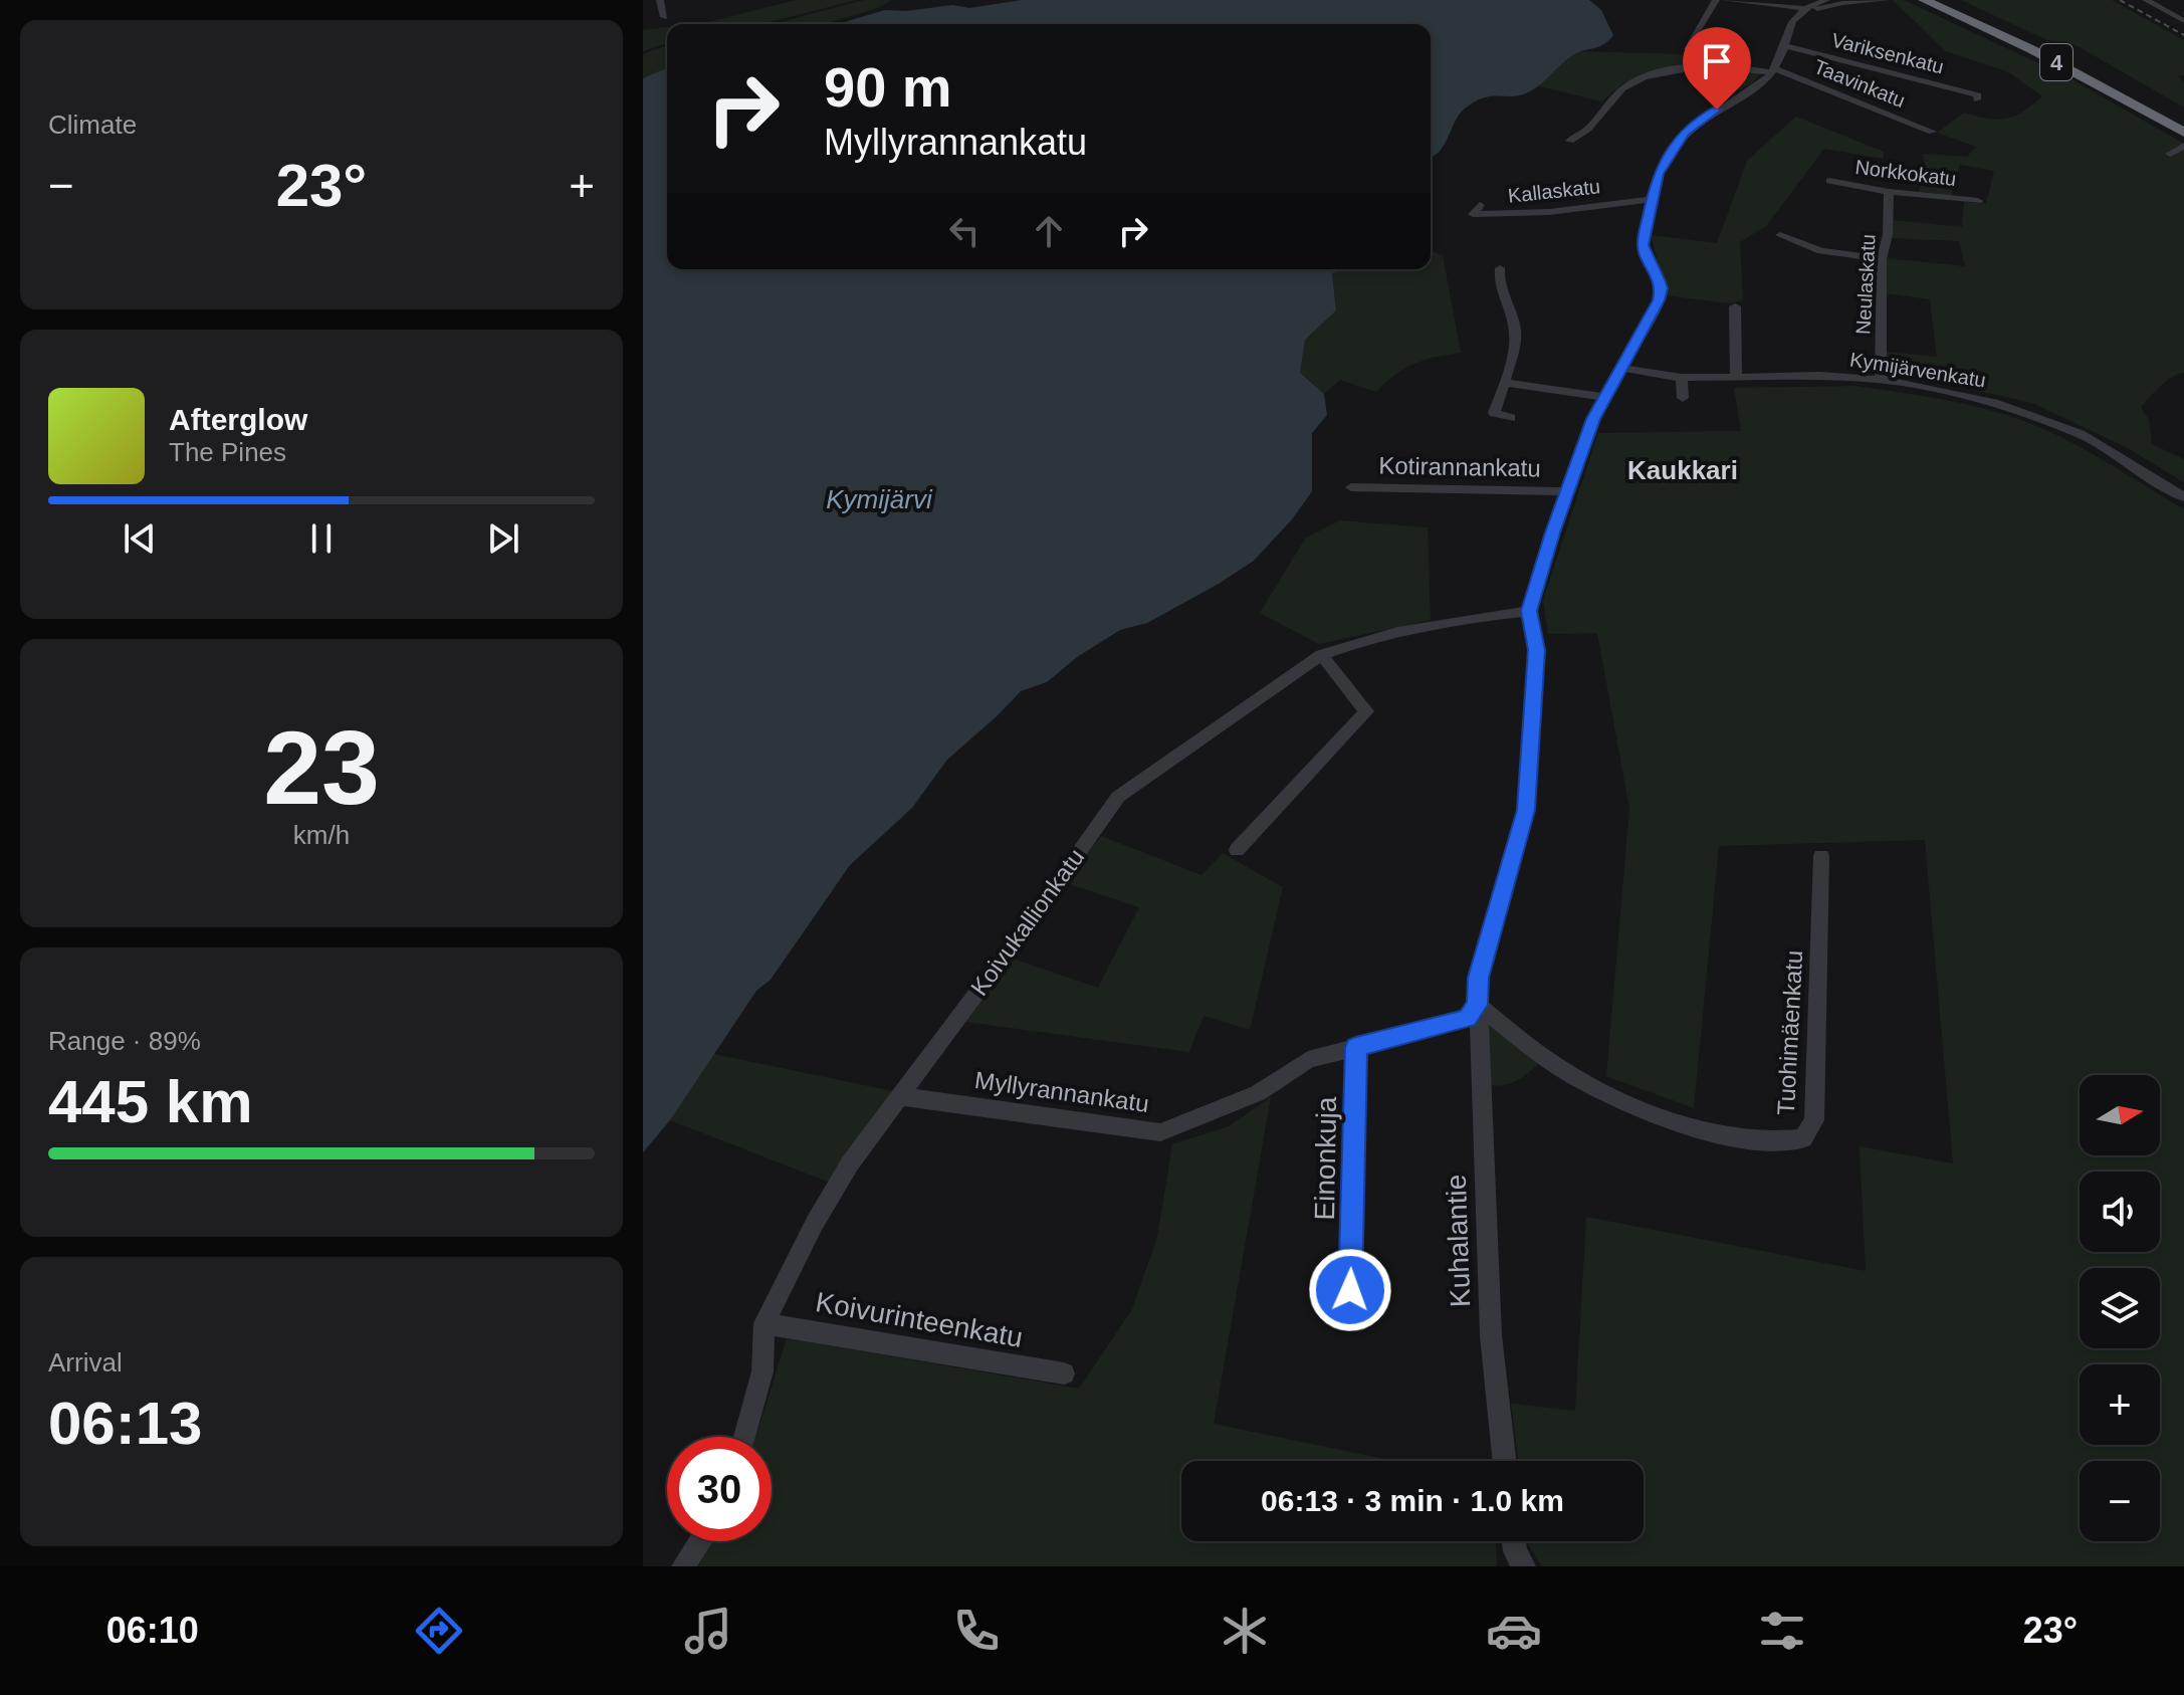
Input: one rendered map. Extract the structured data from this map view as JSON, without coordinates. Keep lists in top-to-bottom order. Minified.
{"streets":{"highway":["4"],"street":["Variksenkatu","Taavinkatu","Norkkokatu","Kallaskatu","Neulaskatu","Kymijärvenkatu","Kotirannankatu","Koivukallionkatu","Tuohimäenkatu","Myllyrannankatu","Einonkuja","Kuhalantie","Koivurinteenkatu"]},"crossings":[["Norkkokatu","Neulaskatu"],["Neulaskatu","Kymijärvenkatu"],["Koivukallionkatu","Myllyrannankatu"],["Koivukallionkatu","Kuhalantie"],["Koivukallionkatu","Koivurinteenkatu"],["Tuohimäenkatu","Myllyrannankatu"],["Tuohimäenkatu","Kuhalantie"],["Myllyrannankatu","Einonkuja"],["Myllyrannankatu","Kuhalantie"]],"districts":["Kaukkari"],"water":["Kymijärvi"],"north":"right","page":{"tile":["Climate",["23","km/h"],["Range · 89%","445 km"],["Arrival","06:13"]],"turn":["90 m","Myllyrannankatu"],"heat":["−","23°","+"],"song":["Afterglow","The Pines"],"map_buttons":["+","−"],"limit":"30","trip":"06:13 · 3 min · 1.0 km","tabs":["06:10","23°"]}}
